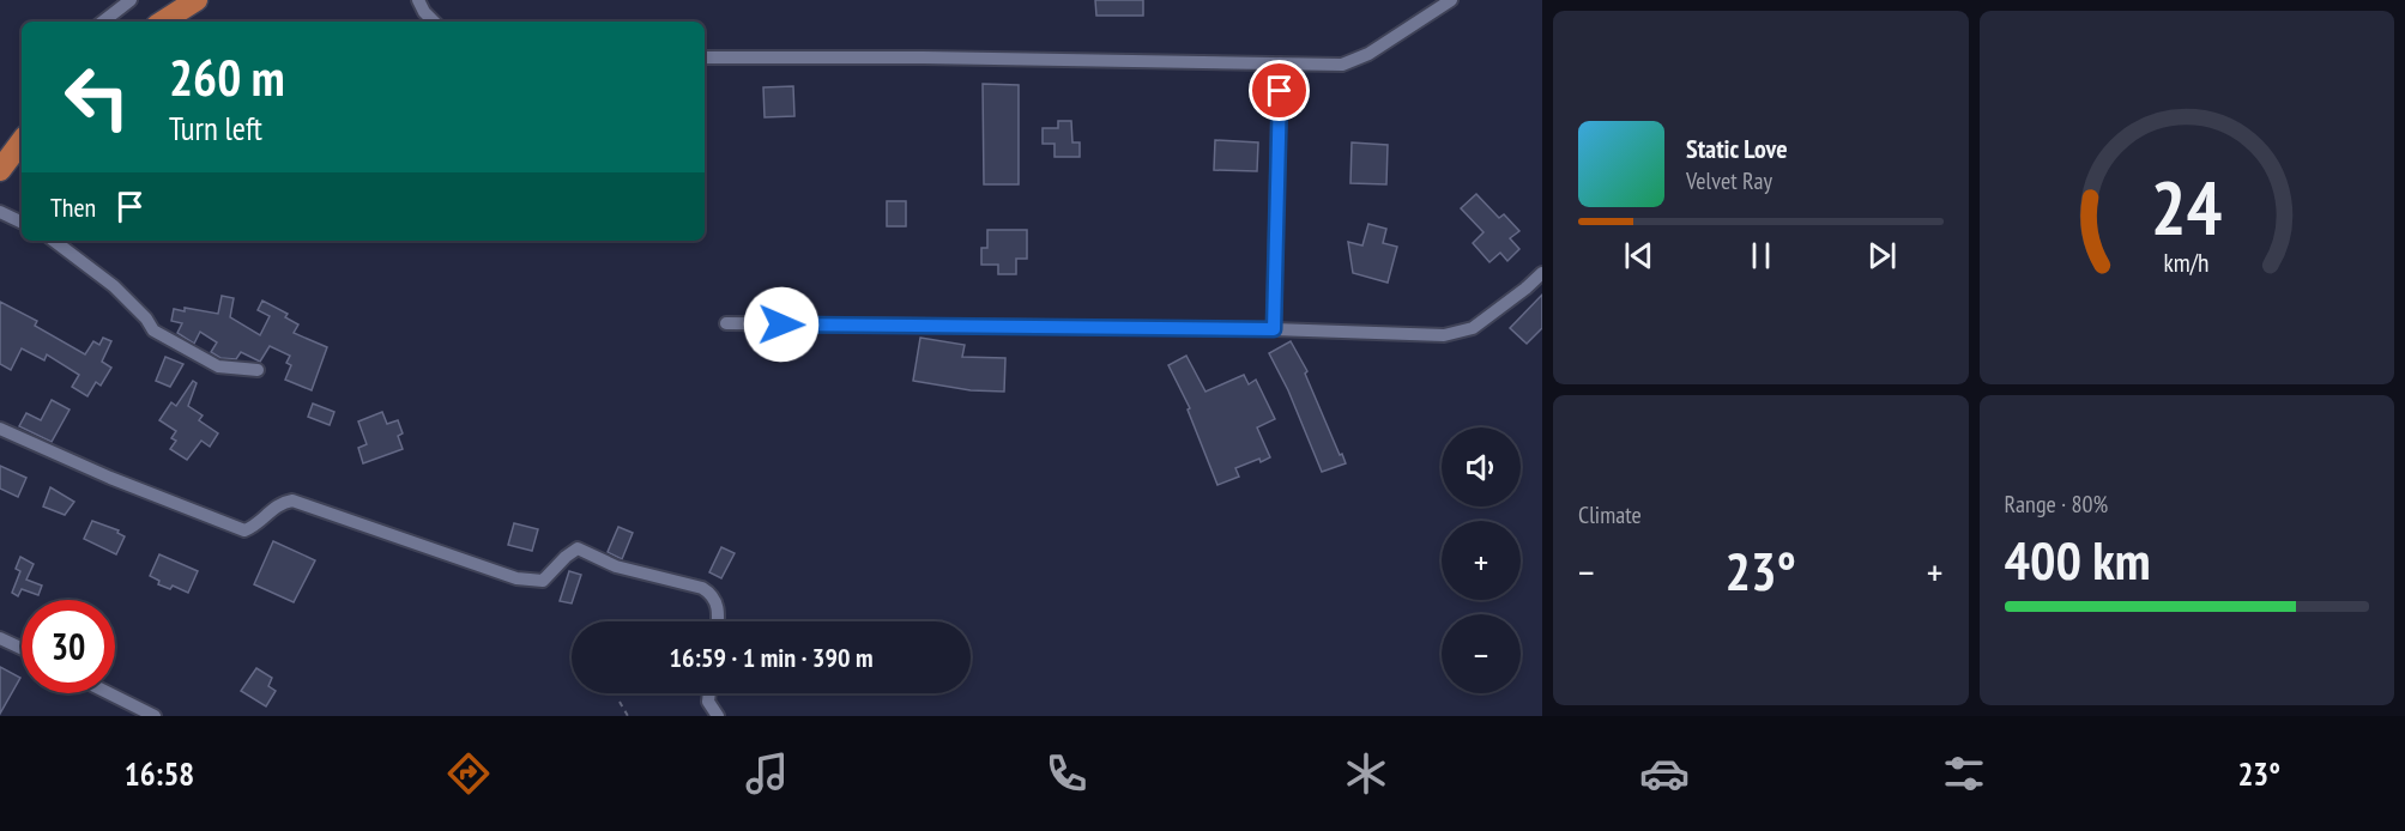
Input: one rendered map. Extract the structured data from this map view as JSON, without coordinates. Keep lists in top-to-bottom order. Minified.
{"page":{"turn":["260 m","Turn left"],"song":["Static Love","Velvet Ray"],"then":"Then","tile":["Climate",["Range · 80%","400 km"]],"map_buttons":["+","−"],"heat":["−","23°","+"],"limit":"30","trip":"16:59 · 1 min · 390 m","tabs":["16:58","23°"],"gauge":["24","km/h"]}}
